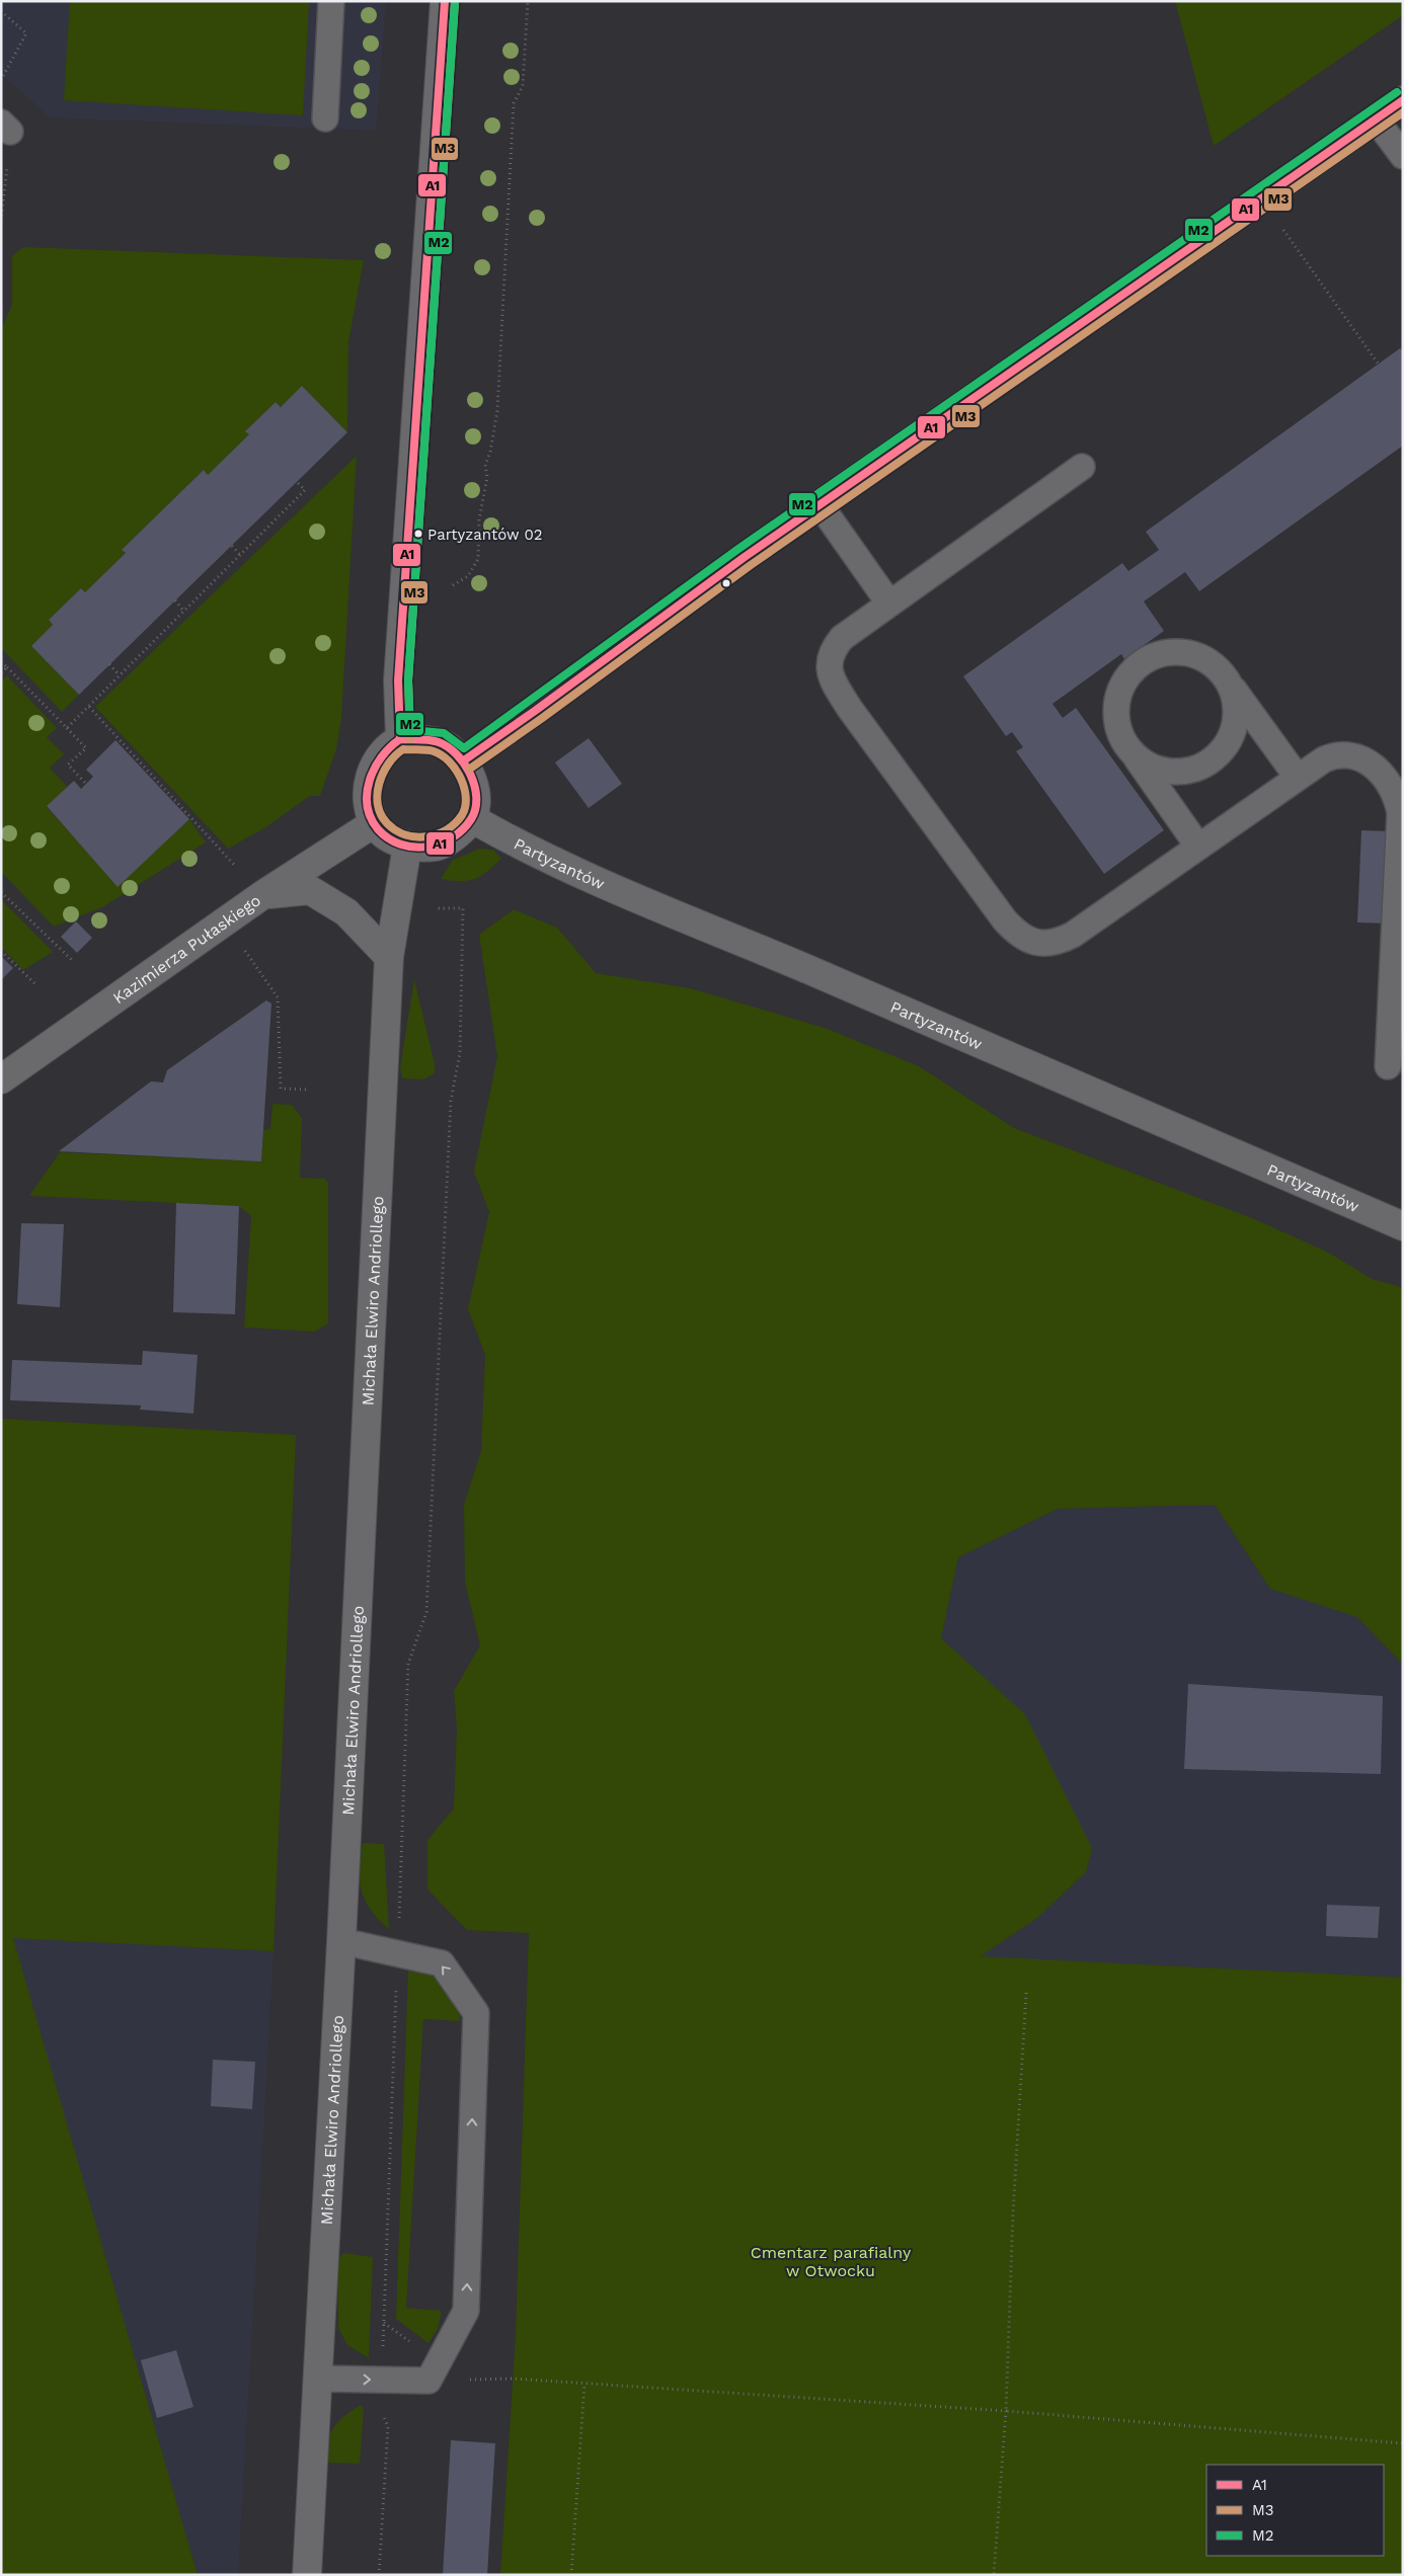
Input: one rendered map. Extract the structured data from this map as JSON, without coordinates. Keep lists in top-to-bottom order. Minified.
{"streets":{"street":["Partyzantów","Kazimierza Pułaskiego","Michała Elwiro Andriollego"]},"crossings":[["Partyzantów","Kazimierza Pułaskiego"],["Partyzantów","Michała Elwiro Andriollego"],["Kazimierza Pułaskiego","Michała Elwiro Andriollego"]],"parks":["Cmentarz parafialny w Otwocku"],"places":["Partyzantów 02"],"lines":["transit line A1","transit line M3","transit line M2"],"legend":["A1","M3","M2"]}
